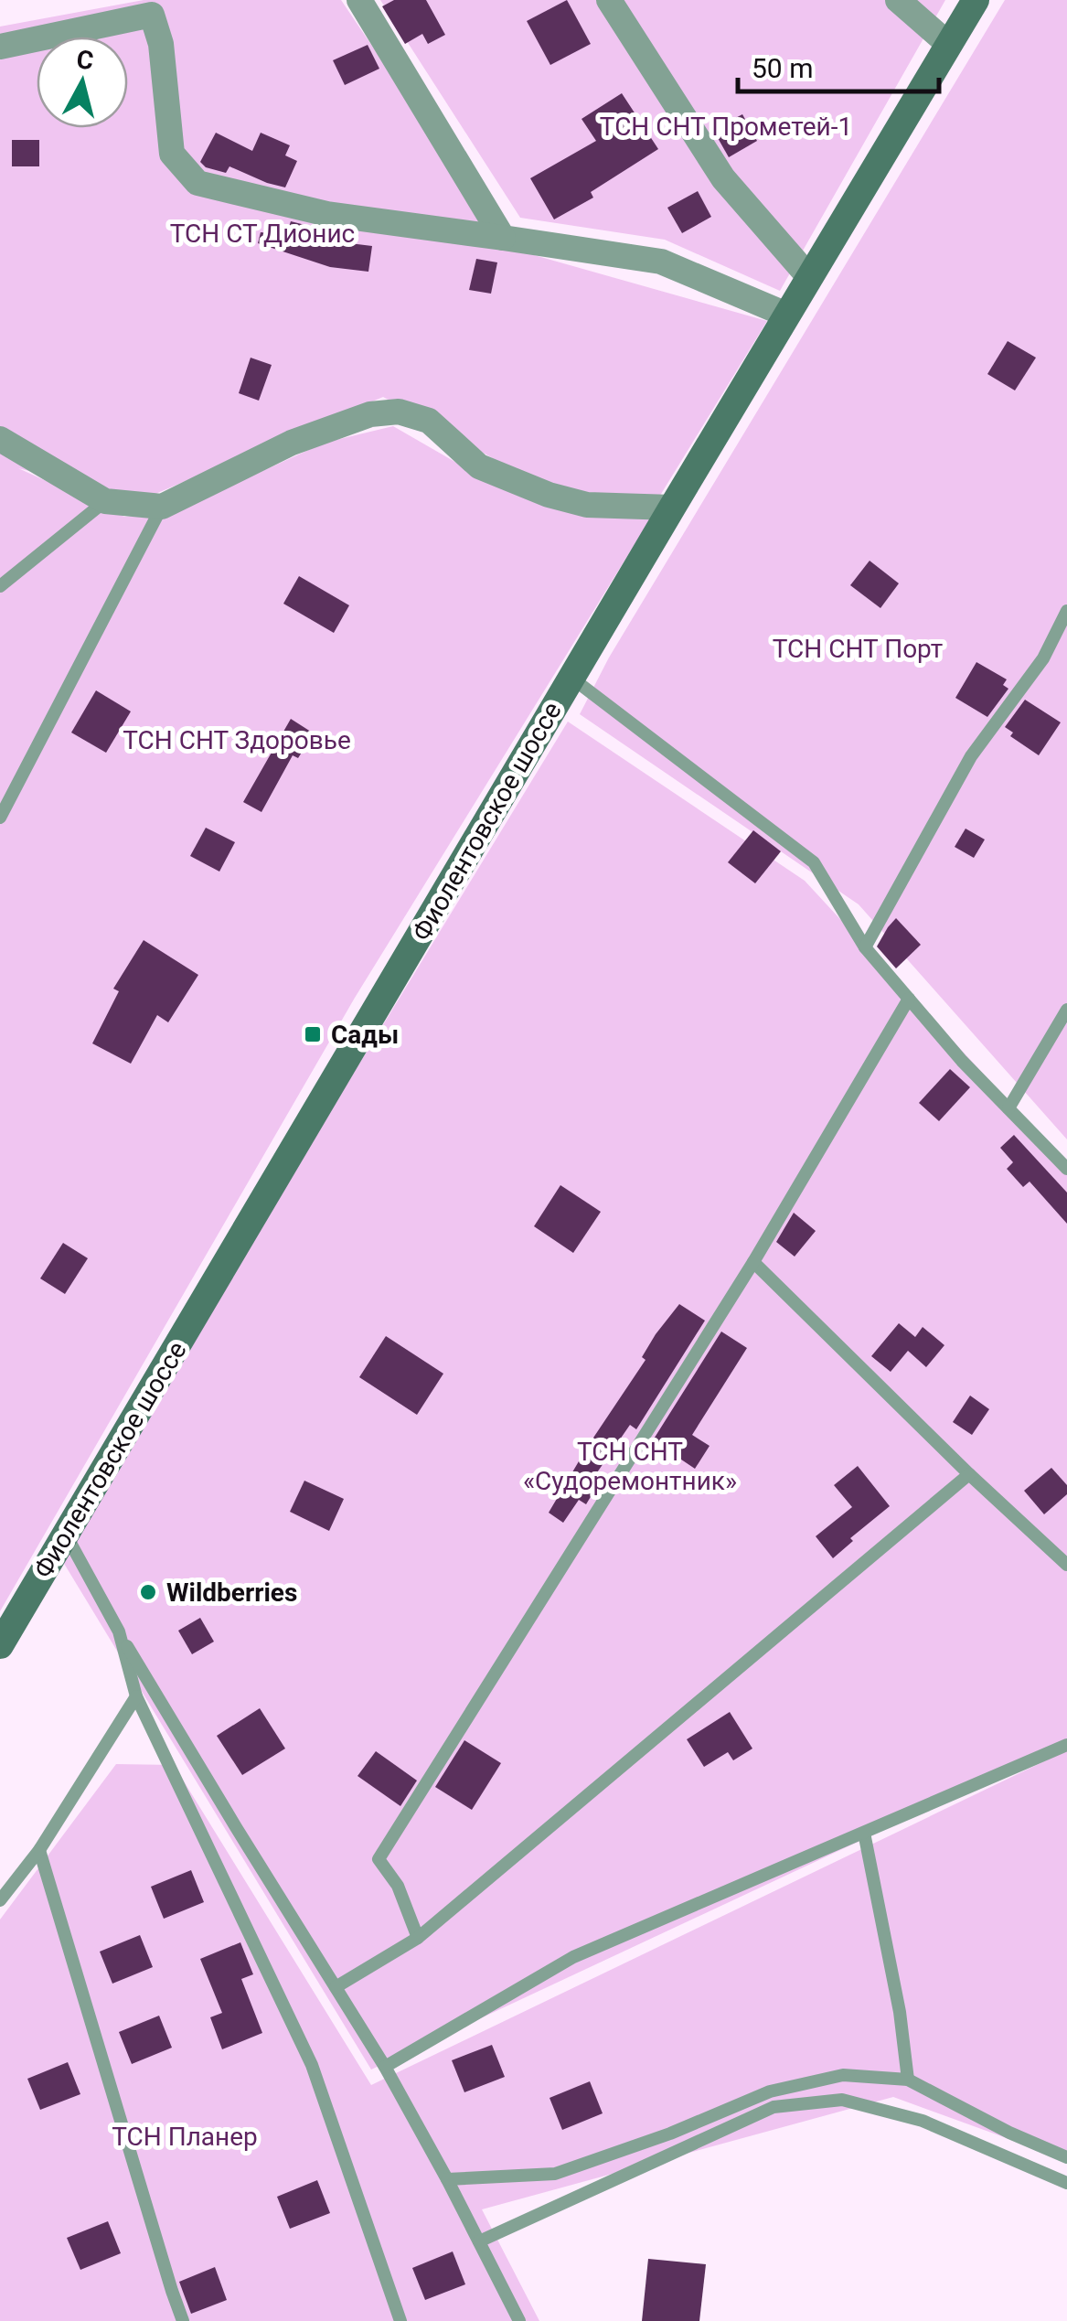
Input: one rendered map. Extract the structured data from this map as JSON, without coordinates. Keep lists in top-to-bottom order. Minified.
{"streets":{"main road":["Фиолентовское шоссе"]},"parks":["ТСН СНТ Прометей-1","ТСН СТ Дионис","ТСН СНТ Порт","ТСН СНТ Здоровье","ТСН СНТ «Судоремонтник»","ТСН Планер"],"places":{"transit":["Сады"],"other":["Wildberries"]},"scale_bar":"50 m","north":"top"}
